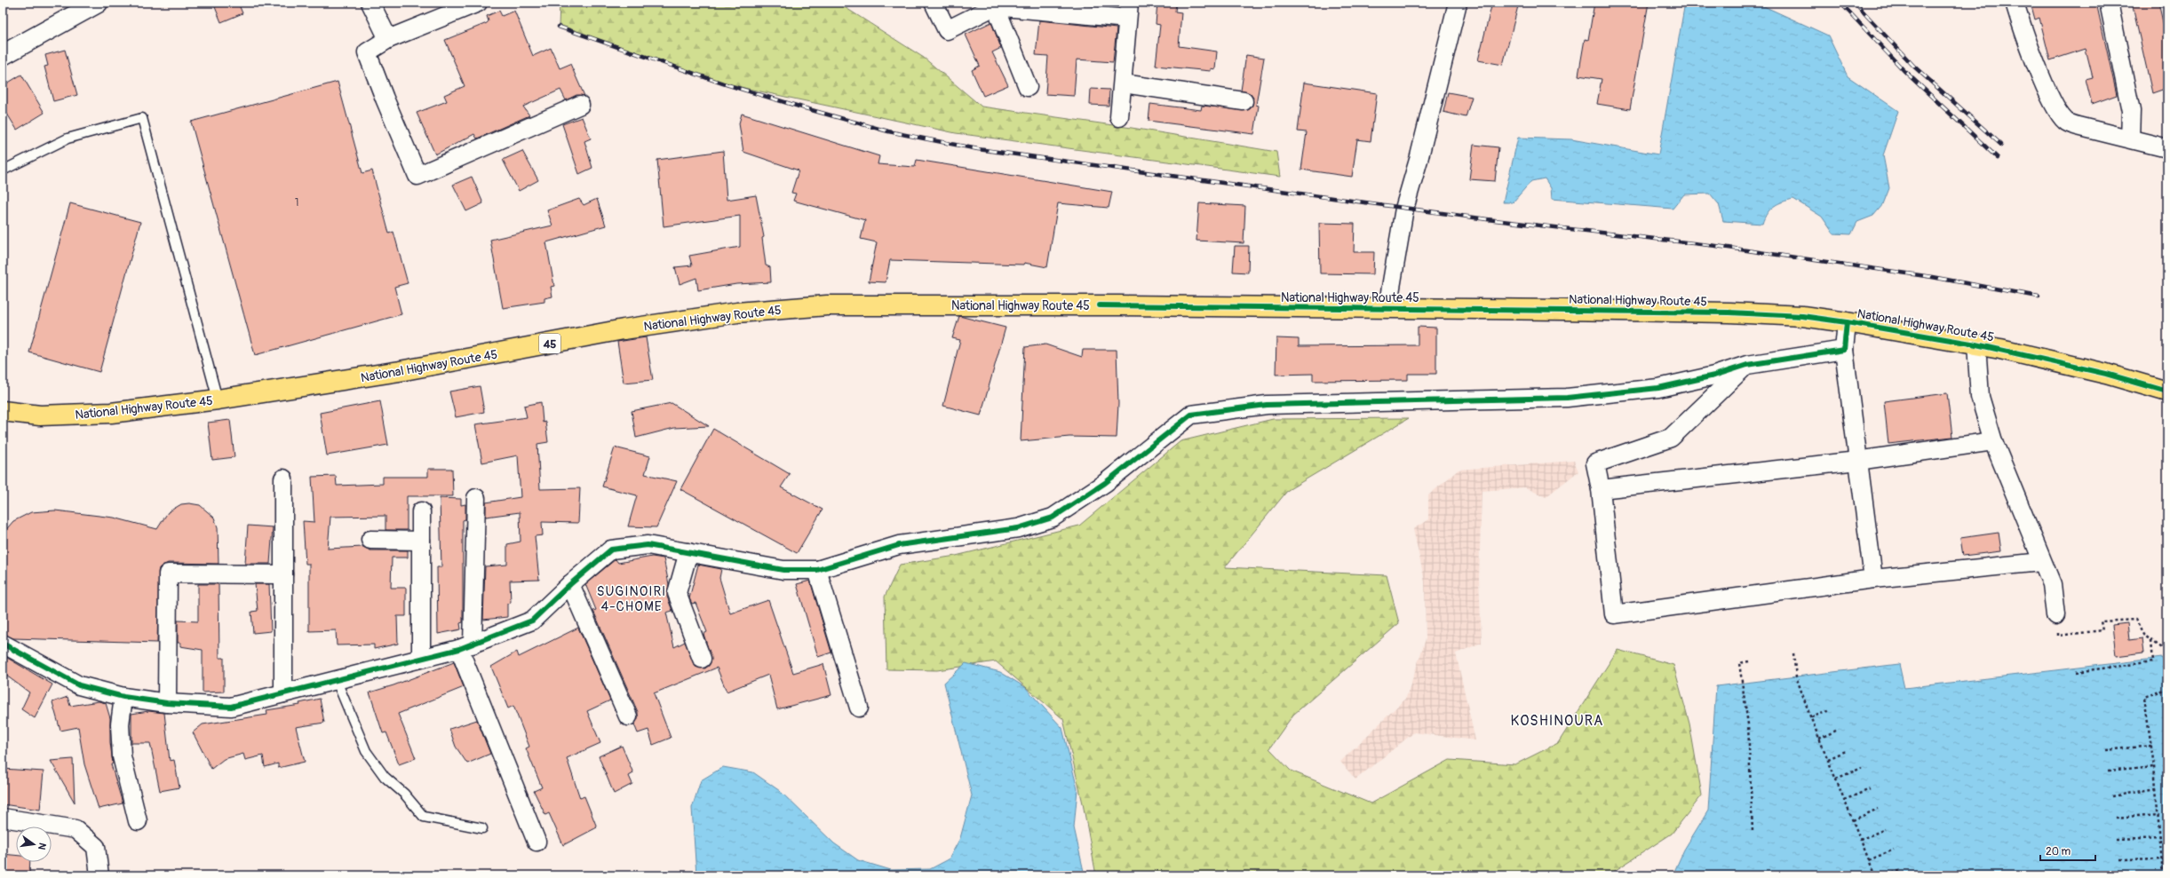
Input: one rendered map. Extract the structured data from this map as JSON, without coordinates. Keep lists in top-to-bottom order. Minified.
{"streets":{"highway":["National Highway Route 45","45"]},"districts":["SUGINOIRI 4-CHOME","KOSHINOURA"],"house_numbers":["1"],"scale_bar":"20 m","north":"right"}
